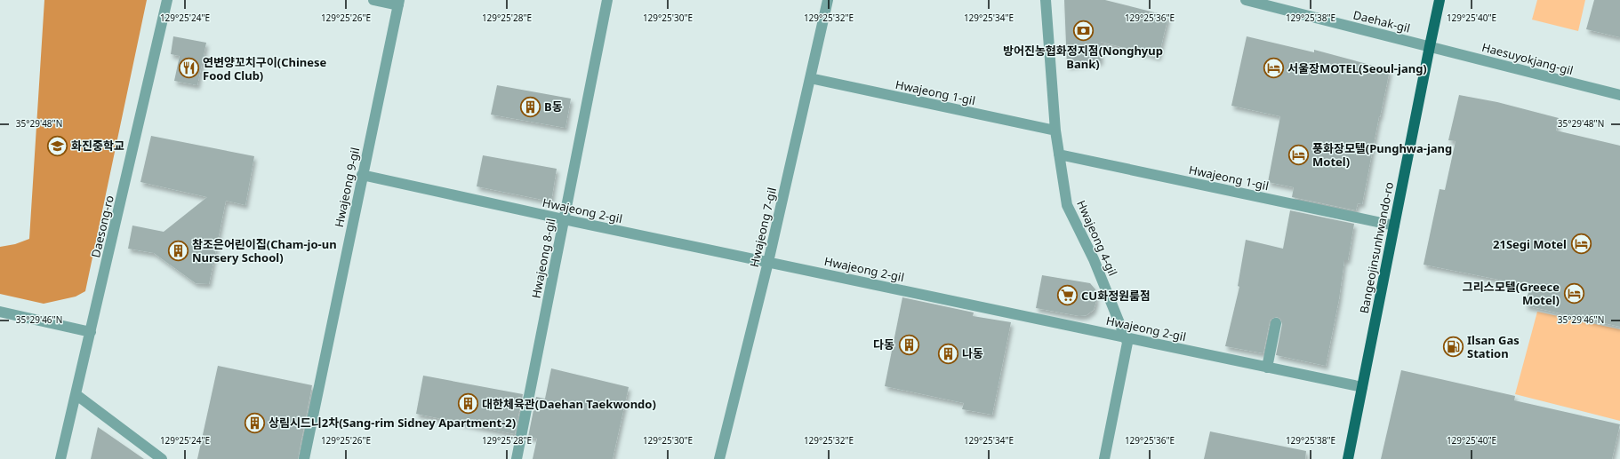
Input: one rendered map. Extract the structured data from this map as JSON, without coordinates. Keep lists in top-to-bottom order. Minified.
{"streets":{"main road":["Bangeojinsunhwando-ro"],"street":["Daehak-gil","Haesuyokjang-gil","Hwajeong 1-gil","Hwajeong 9-gil","Hwajeong 2-gil","Daesong-ro","Hwajeong 7-gil","Hwajeong 4-gil","Hwajeong 8-gil"]},"crossings":[["Daehak-gil","Haesuyokjang-gil"],["Daehak-gil","Bangeojinsunhwando-ro"],["Haesuyokjang-gil","Bangeojinsunhwando-ro"],["Hwajeong 1-gil","Hwajeong 7-gil"],["Hwajeong 1-gil","Hwajeong 4-gil"],["Hwajeong 1-gil","Bangeojinsunhwando-ro"],["Hwajeong 9-gil","Hwajeong 2-gil"],["Hwajeong 2-gil","Hwajeong 7-gil"],["Hwajeong 2-gil","Hwajeong 4-gil"],["Hwajeong 2-gil","Bangeojinsunhwando-ro"],["Hwajeong 2-gil","Hwajeong 8-gil"]],"places":{"bank":["방어진농협화정지점(Nonghyup Bank)"],"restaurant":["연변양꼬치구이(Chinese Food Club)"],"hotel":["서울장MOTEL(Seoul-jang)","풍화장모텔(Punghwa-jang Motel)","21Segi Motel","그리스모텔(Greece Motel)"],"building":["B동","참조은어린이집(Cham-jo-un Nursery School)","다동","나동","대한체육관(Daehan Taekwondo)","상림시드니2차(Sang-rim Sidney Apartment-2)"],"school or university":["화진중학교"],"supermarket":["CU화정원룸점"],"fuel station":["Ilsan Gas Station"]},"coordinates":["129°25'24\"E","129°25'26\"E","129°25'28\"E","129°25'30\"E","129°25'32\"E","129°25'34\"E","129°25'36\"E","129°25'38\"E","129°25'40\"E","35°29'48\"N","35°29'46\"N"]}
